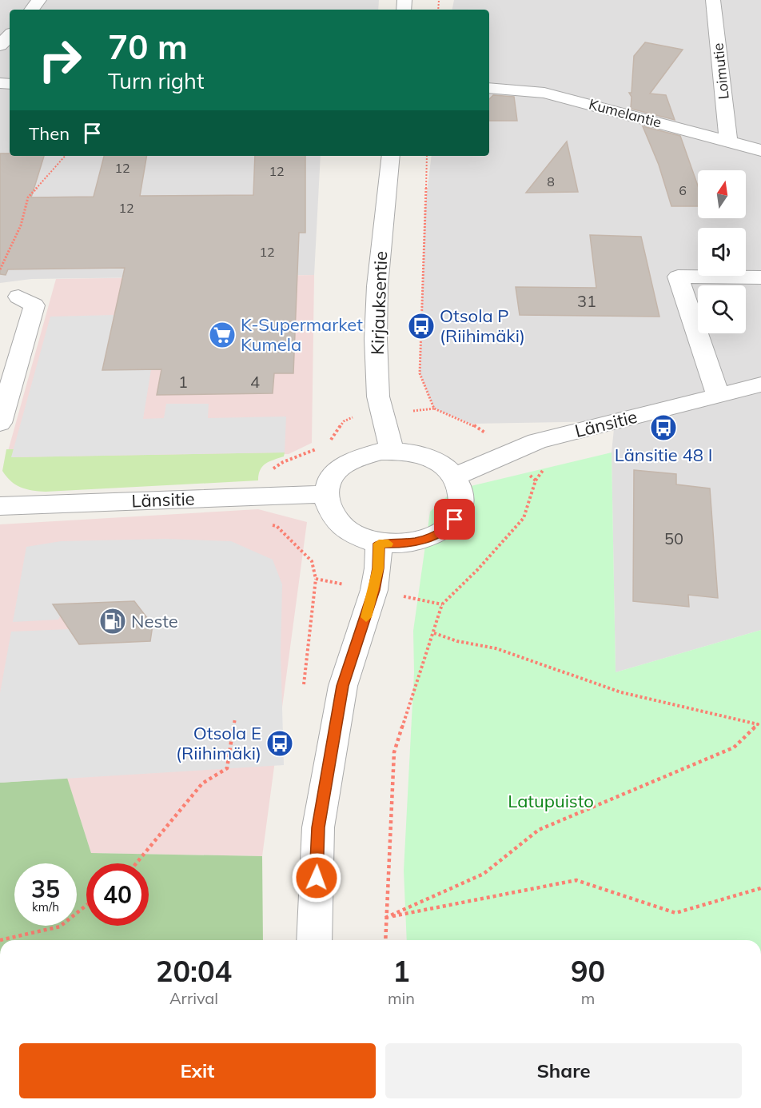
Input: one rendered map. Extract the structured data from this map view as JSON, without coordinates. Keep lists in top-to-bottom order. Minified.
{"streets":{"street":["Loimutie","Kumelantie","Kirjauksentie","Länsitie"]},"crossings":[["Loimutie","Kumelantie"],["Kirjauksentie","Länsitie"]],"parks":["Latupuisto"],"places":{"bus stop":["Otsola P (Riihimäki)","Länsitie 48 I","Otsola E (Riihimäki)"],"supermarket":["K-Supermarket Kumela"],"fuel station":["Neste"]},"house_numbers":["12","12","8","6","12","12","31","1","4","50"],"north":"top","page":{"turn":["70 m","Turn right"],"then":"Then","speed":"35 km/h","limit":"40","eta":["20:04","Arrival","1","min","90","m"],"buttons":["Exit","Share"]}}
